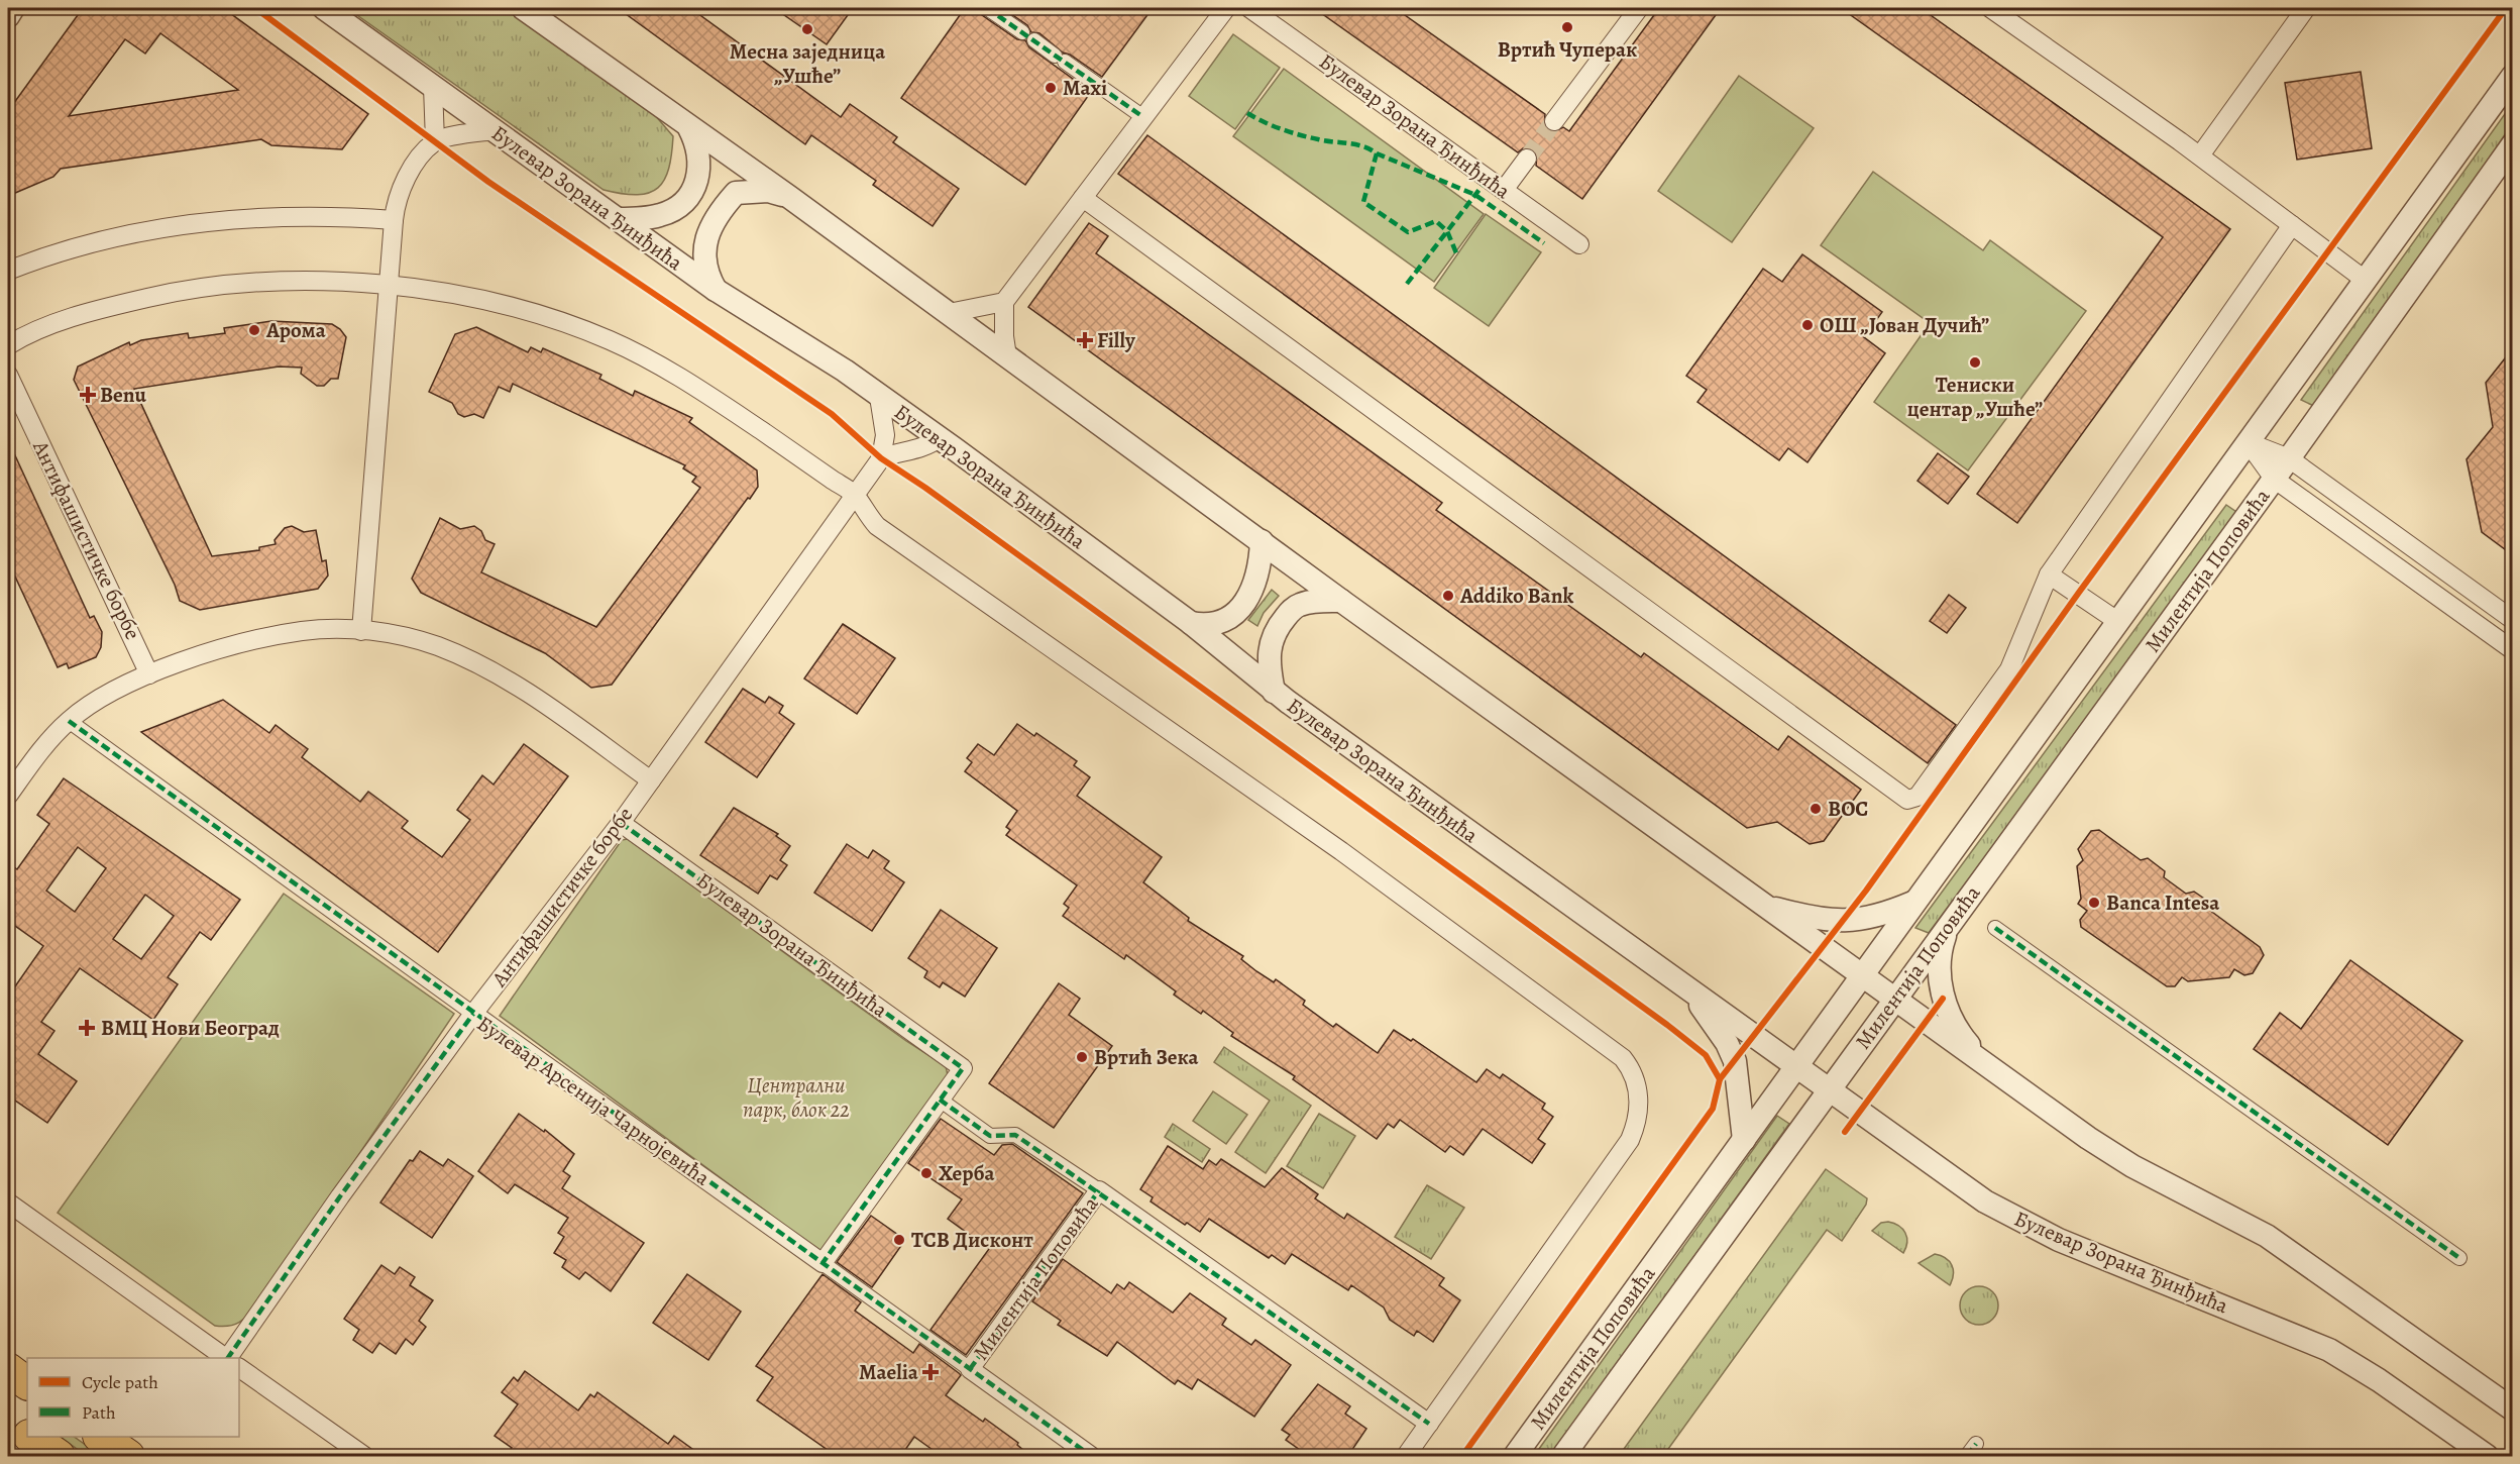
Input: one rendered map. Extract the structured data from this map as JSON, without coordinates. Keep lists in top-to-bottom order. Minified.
{"streets":{"street":["Булевар Зорана Ђинђића","Антифашистичке борбе","Милентија Поповића","Булевар Арсенија Чарнојевића"]},"crossings":[["Булевар Зорана Ђинђића","Антифашистичке борбе"],["Булевар Зорана Ђинђића","Милентија Поповића"],["Антифашистичке борбе","Булевар Арсенија Чарнојевића"],["Милентија Поповића","Булевар Арсенија Чарнојевића"]],"parks":["Централни парк, блок 22"],"places":{"other":["Вртић Чуперак","Месна заједница „Ушће”","Maxi","ОШ „Јован Дучић”","Арома","Тениски центар „Ушће”","Addiko Bank","BOC","Banca Intesa","Вртић Зека","Херба","ТСВ Дисконт"],"health":["Filly","Benu","ВМЦ Нови Београд","Maelia"]},"legend":["Cycle path","Path"]}
